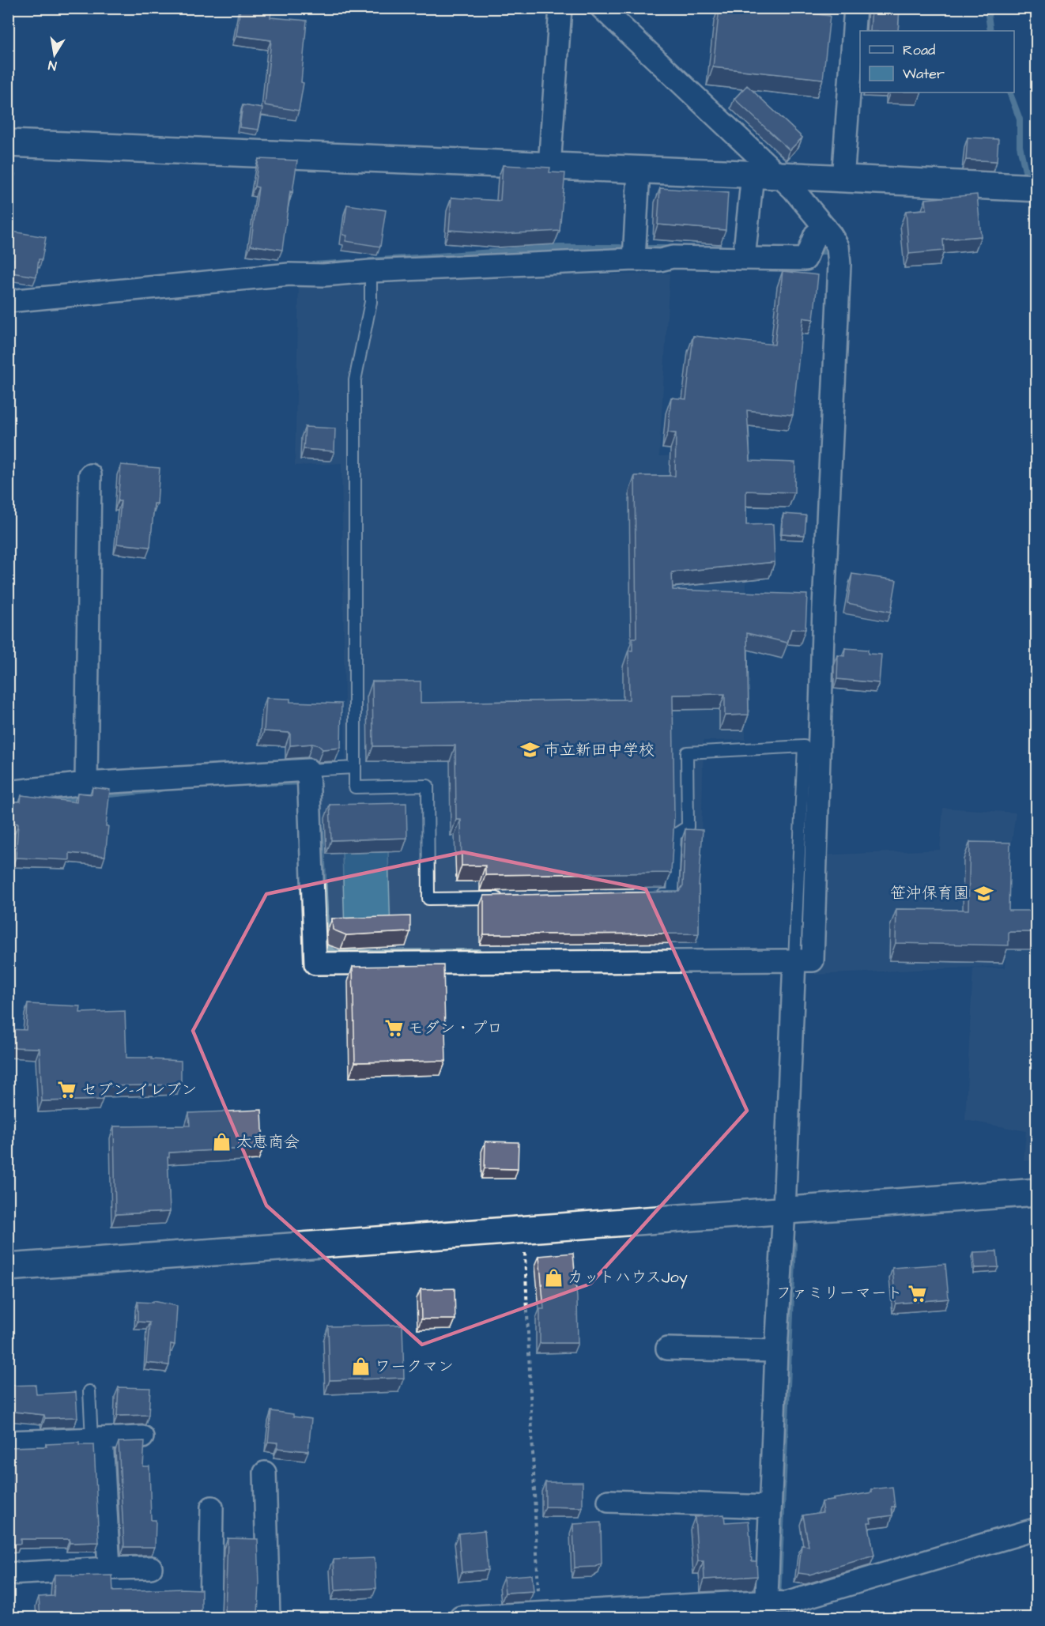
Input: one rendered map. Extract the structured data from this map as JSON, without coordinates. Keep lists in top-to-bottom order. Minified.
{"places":{"school or university":["市立新田中学校","笹沖保育園"],"supermarket":["モダン・プロ","セブン-イレブン","ファミリーマート"],"shop":["太恵商会","カットハウスJoy","ワークマン"]},"legend":["Road","Water"],"north":"bottom"}
